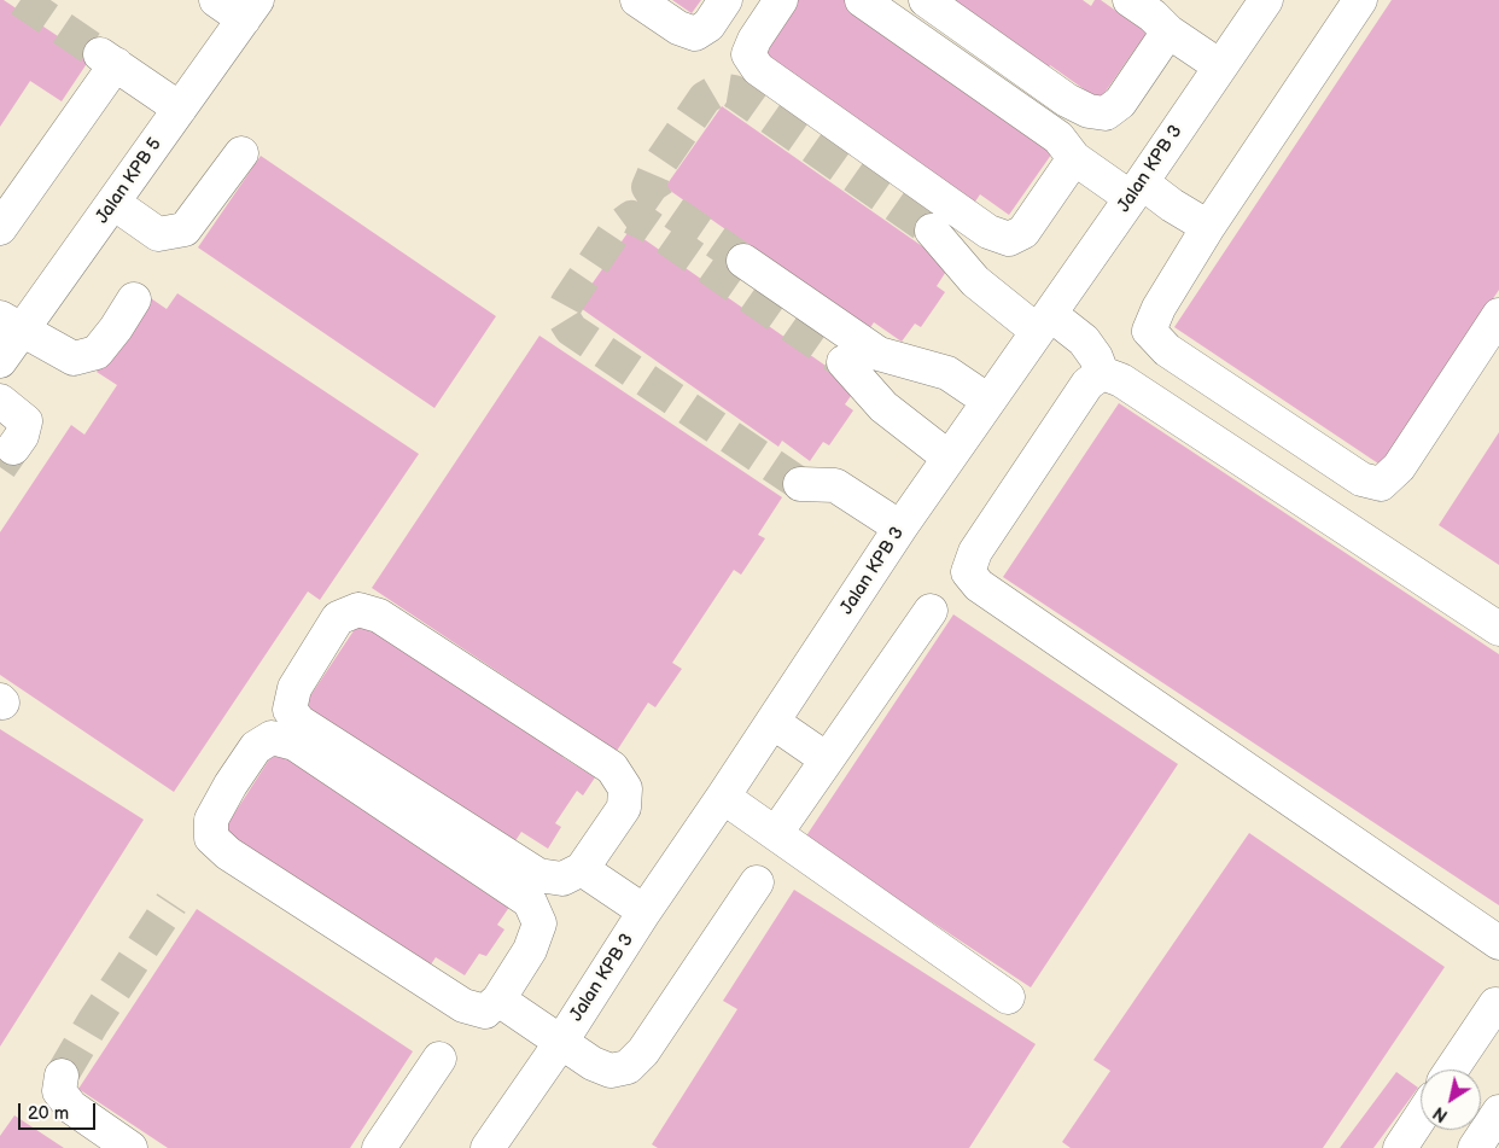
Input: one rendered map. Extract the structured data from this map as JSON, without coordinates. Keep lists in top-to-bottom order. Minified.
{"streets":{"street":["Jalan KPB 3","Jalan KPB 5"]},"scale_bar":"20 m","north":"bottom left"}
